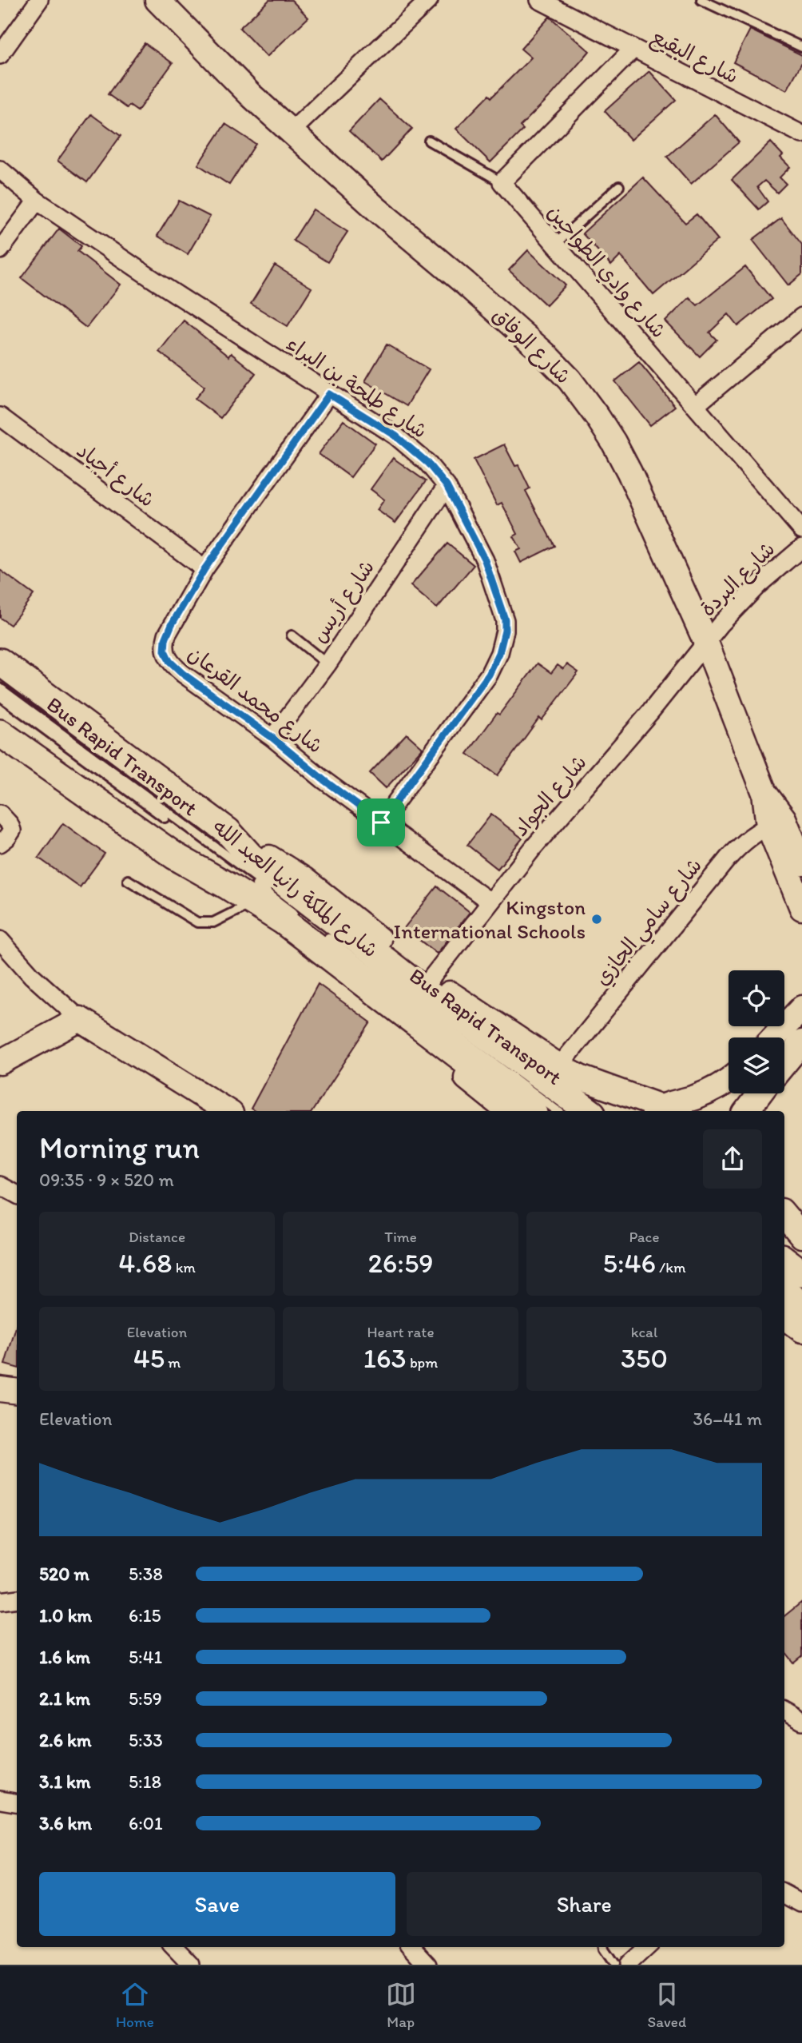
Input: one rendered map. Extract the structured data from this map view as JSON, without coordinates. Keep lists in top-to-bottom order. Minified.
{"streets":{"main road":["شارع الملكة رانيا العبد الله"],"street":["شارع البقيع","شارع وادي الطواحين","شارع الوفاق","شارع طلحة بن البراء","شارع أجياد","شارع البردة","شارع أريس","شارع محمد القرعان","شارع الجواد","شارع سامي الجازي"],"lane":["Bus Rapid Transport"]},"crossings":[["شارع الوفاق","شارع البردة"],["شارع الوفاق","شارع الجواد"],["شارع الوفاق","شارع سامي الجازي"],["شارع طلحة بن البراء","شارع أريس"],["شارع طلحة بن البراء","شارع محمد القرعان"],["شارع أجياد","شارع محمد القرعان"],["شارع البردة","شارع الجواد"],["شارع أريس","شارع محمد القرعان"],["شارع محمد القرعان","شارع الجواد"]],"places":["Kingston International Schools"],"page":{"heading":["Morning run","09:35 · 9 × 520 m"],"stats":[["Distance","4.68 km"],["Time","26:59"],["Pace","5:46 /km"],["Elevation","45 m"],["Heart rate","163 bpm"],["kcal","350"]],"chart":["Elevation","36–41 m"],"list":[{"name":"520 m","note":"5:38"},{"name":"1.0 km","note":"6:15"},{"name":"1.6 km","note":"5:41"},{"name":"2.1 km","note":"5:59"},{"name":"2.6 km","note":"5:33"},{"name":"3.1 km","note":"5:18"},{"name":"3.6 km","note":"6:01"}],"buttons":["Save","Share"],"tabs":["Home","Map","Saved"]}}
